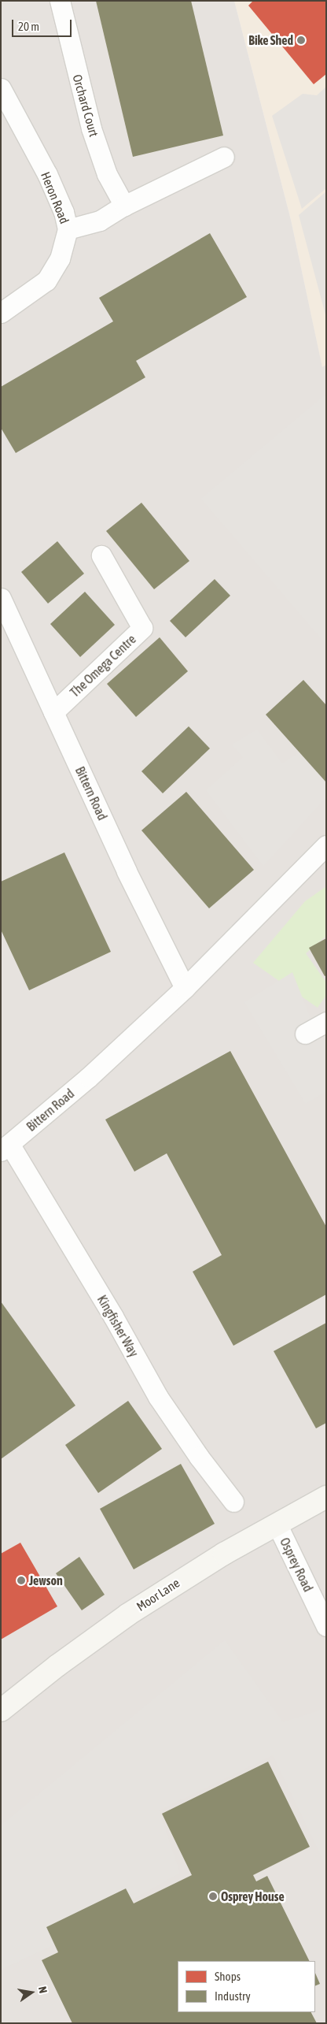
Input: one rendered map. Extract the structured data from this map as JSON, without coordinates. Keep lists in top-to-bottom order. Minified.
{"streets":{"main road":["Moor Lane"],"street":["Orchard Court","Heron Road","The Omega Centre","Bittern Road","Kingfisher Way","Osprey Road"]},"crossings":[["The Omega Centre","Bittern Road"],["Bittern Road","Kingfisher Way"],["Osprey Road","Moor Lane"]],"places":["Bike Shed","Jewson","Osprey House"],"legend":["Shops","Industry"],"scale_bar":"20 m","north":"right"}
